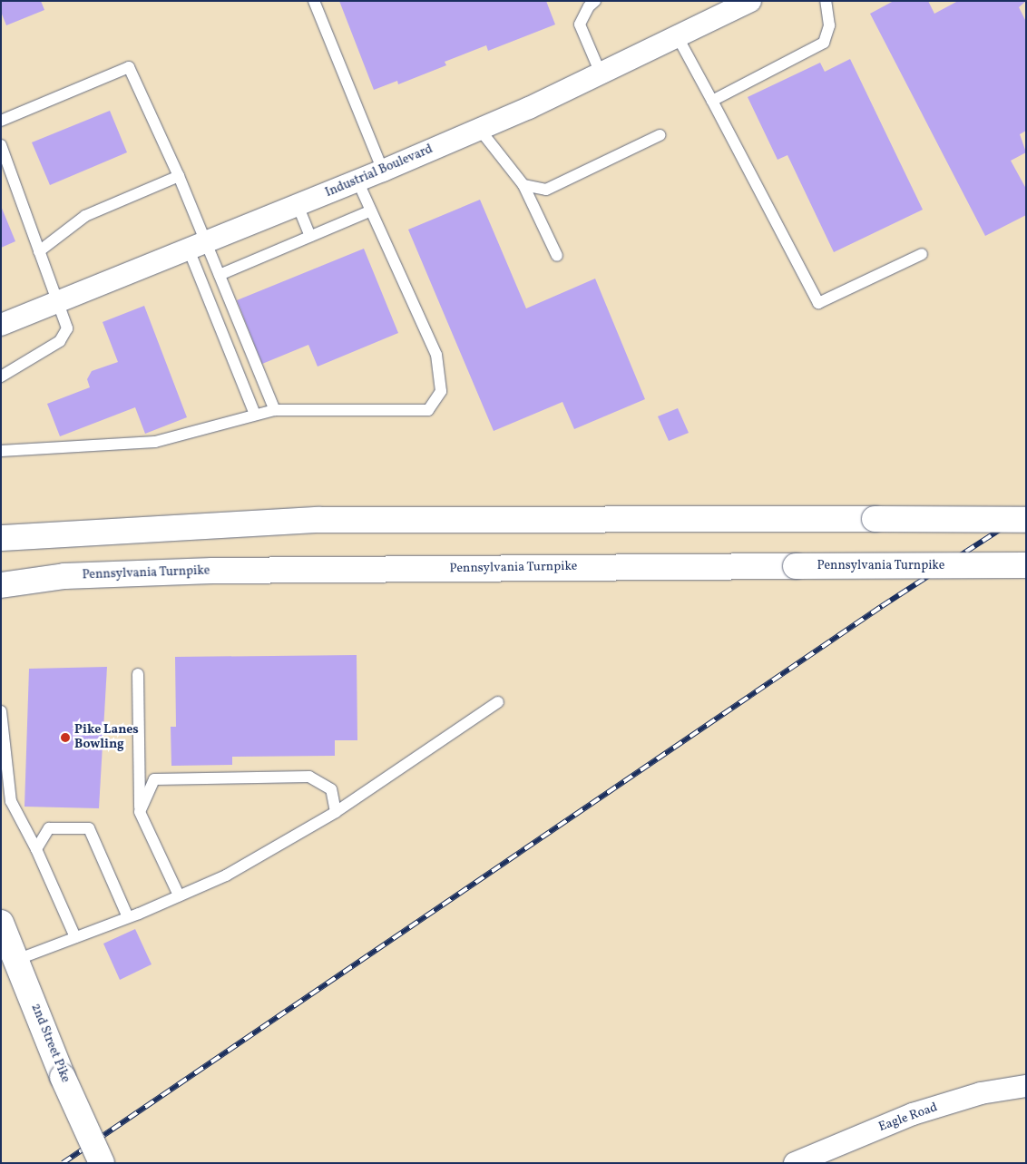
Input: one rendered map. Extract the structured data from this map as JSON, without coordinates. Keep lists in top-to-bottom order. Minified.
{"streets":{"main road":["Pennsylvania Turnpike","2nd Street Pike"],"street":["Industrial Boulevard","Eagle Road"]},"places":["Pike Lanes Bowling"]}
